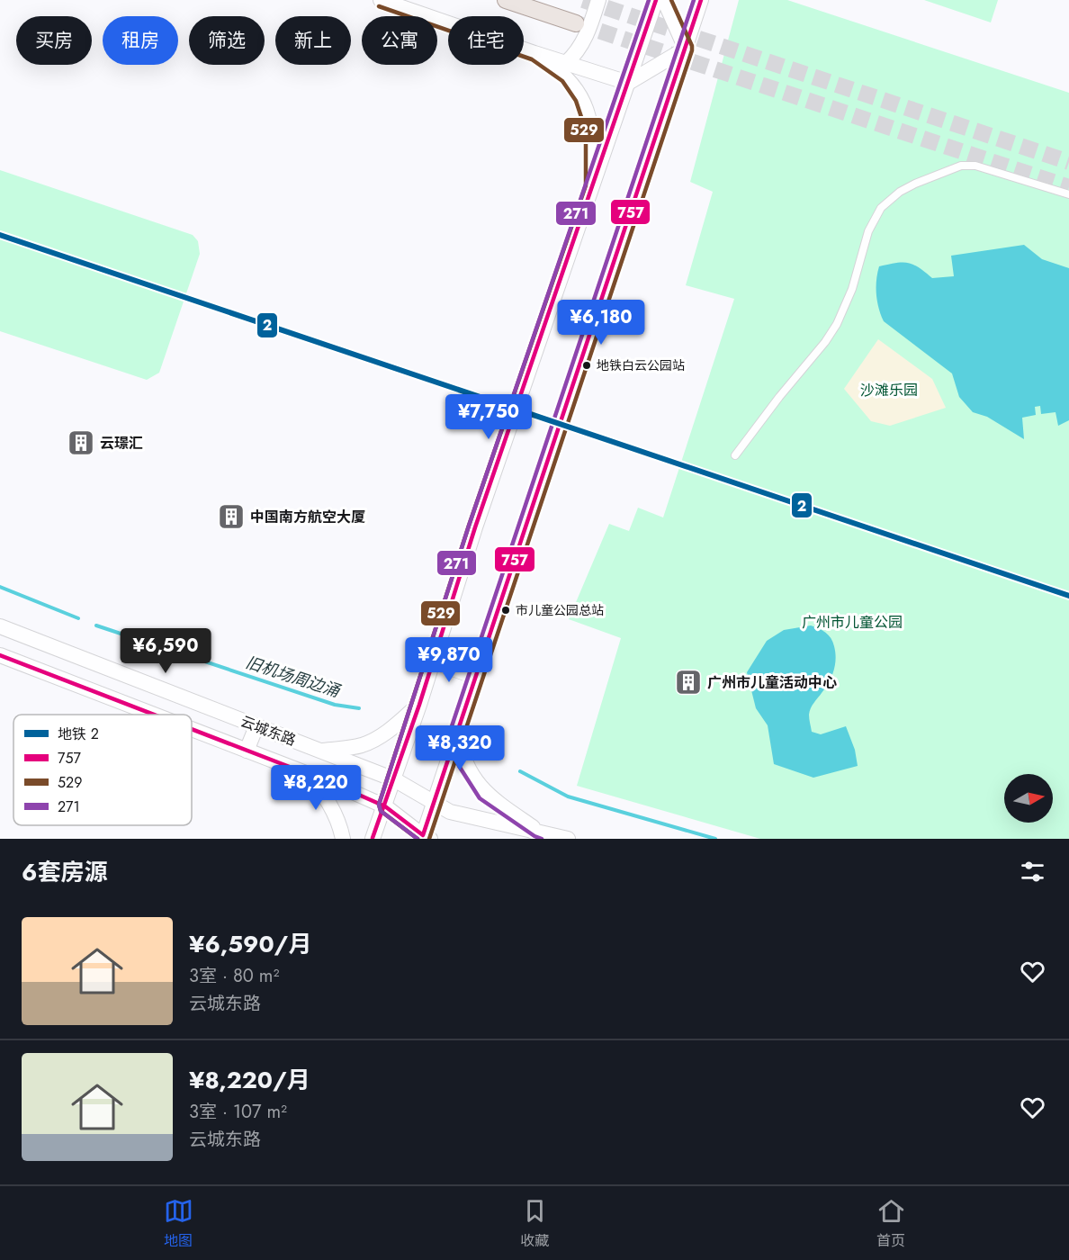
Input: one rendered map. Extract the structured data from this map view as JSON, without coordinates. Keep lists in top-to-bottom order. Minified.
{"streets":{"main road":["云城东路"]},"water":["旧机场周边涌"],"parks":["沙滩乐园","广州市儿童公园"],"places":{"other":["地铁白云公园站","市儿童公园总站"],"building":["云璟汇","中国南方航空大厦","广州市儿童活动中心"]},"lines":["transit line 757","transit line 529","transit line 271","metro line 2"],"legend":["地铁 2","757","529","271"],"north":"right","page":{"chip":["买房","租房","筛选","新上","公寓","住宅"],"price":["¥6,180","¥7,750","¥6,590","¥9,870","¥8,320","¥8,220"],"heading":"6套房源","list":[{"name":"¥6,590/月","note":"3室 · 80 m² · 云城东路"},{"name":"¥8,220/月","note":"3室 · 107 m² · 云城东路"}],"tabs":["地图","收藏","首页"]}}
